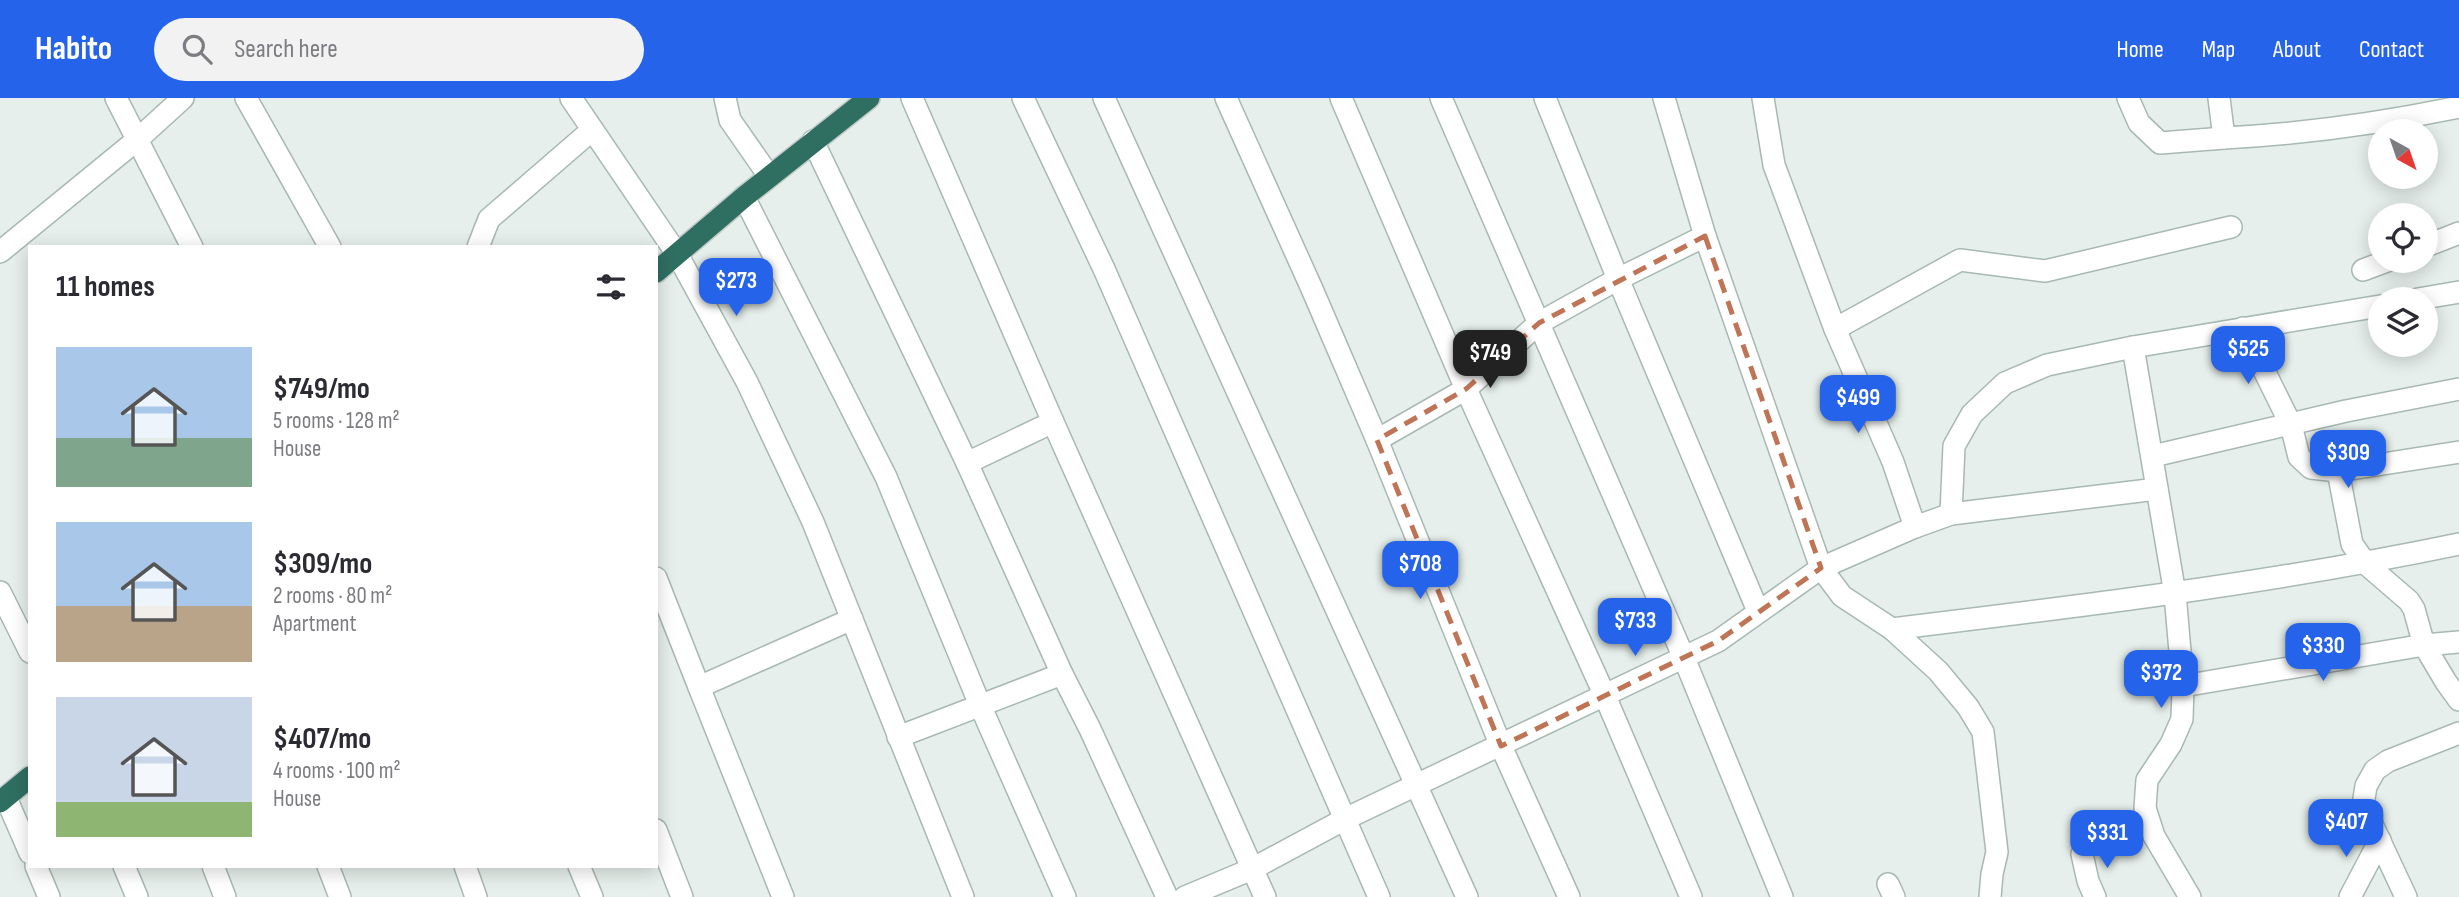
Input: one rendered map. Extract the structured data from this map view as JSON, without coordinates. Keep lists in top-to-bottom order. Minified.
{"north":"bottom right","page":{"header":"Habito","search":"Search here","nav":["Home","Map","About","Contact"],"heading":"11 homes","price":["$273","$525","$749","$499","$309","$708","$733","$330","$372","$407","$331"],"list":[{"name":"$749/mo","note":"5 rooms · 128 m² · House"},{"name":"$309/mo","note":"2 rooms · 80 m² · Apartment"},{"name":"$407/mo","note":"4 rooms · 100 m² · House"}]}}
